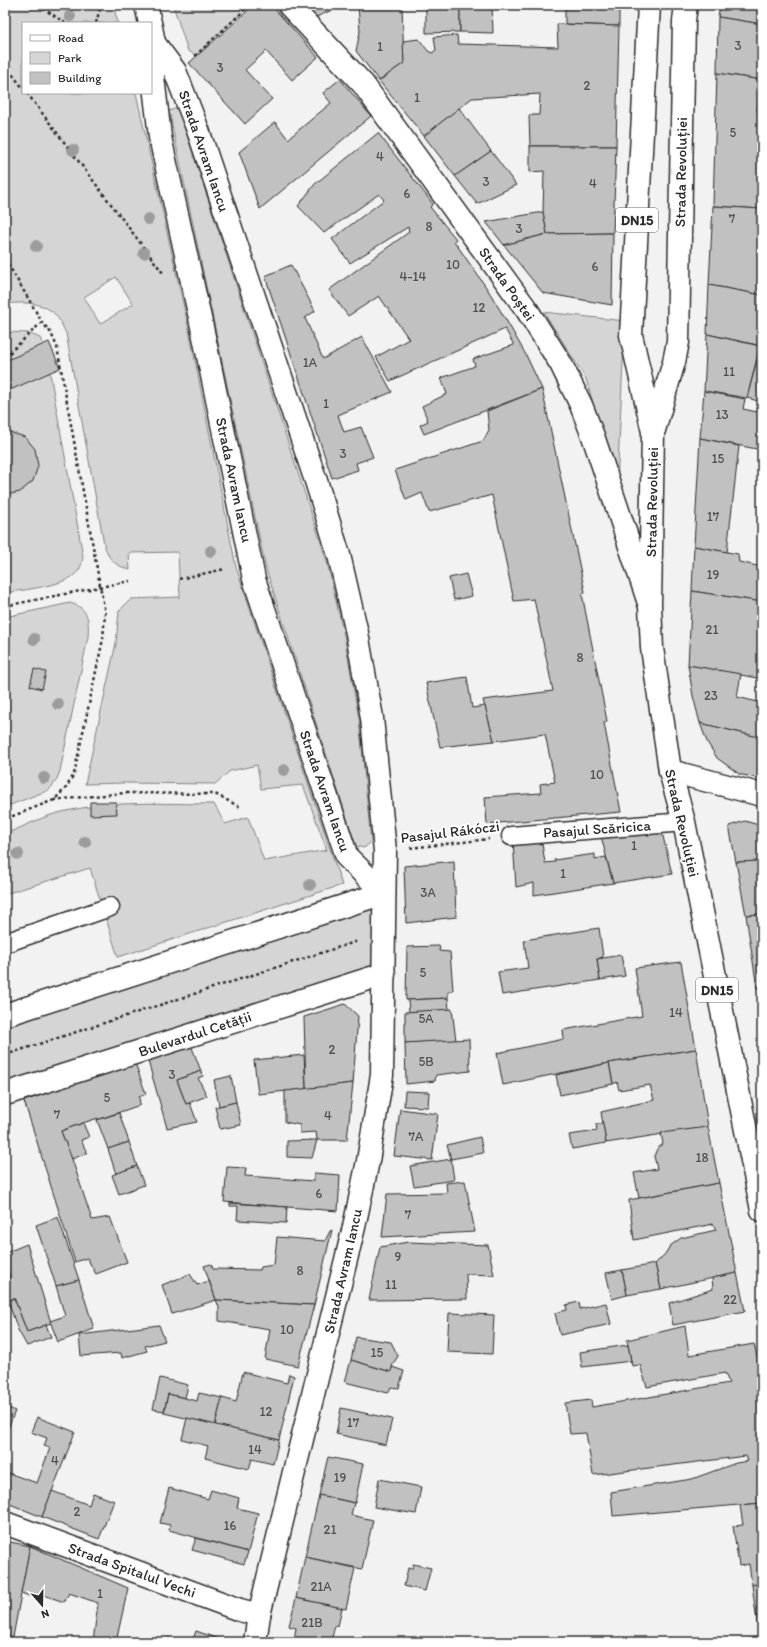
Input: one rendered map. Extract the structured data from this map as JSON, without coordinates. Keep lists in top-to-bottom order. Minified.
{"streets":{"street":["Strada Avram Iancu","Strada Revoluției","DN15","Strada Poștei","Pasajul Scăricica","Bulevardul Cetății","Strada Spitalul Vechi"],"path":["Pasajul Rákóczi"]},"crossings":[["Strada Avram Iancu","Bulevardul Cetății"],["Strada Avram Iancu","Strada Spitalul Vechi"],["Strada Revoluției","Strada Poștei"],["Strada Revoluției","Pasajul Scăricica"],["Pasajul Scăricica","Pasajul Rákóczi"]],"house_numbers":["3","1","3","2","1","5","4","3","4","6","7","8","3","10","6","4-14","12","1A","11","1","13","3","15","17","19","21","8","23","10","1","1","3A","5","14","5A","2","5B","3","5","7","4","7A","18","6","7","9","8","11","22","10","15","12","17","14","4","19","2","16","21","21A","1","21B"],"legend":["Road","Park","Building"],"north":"bottom"}
